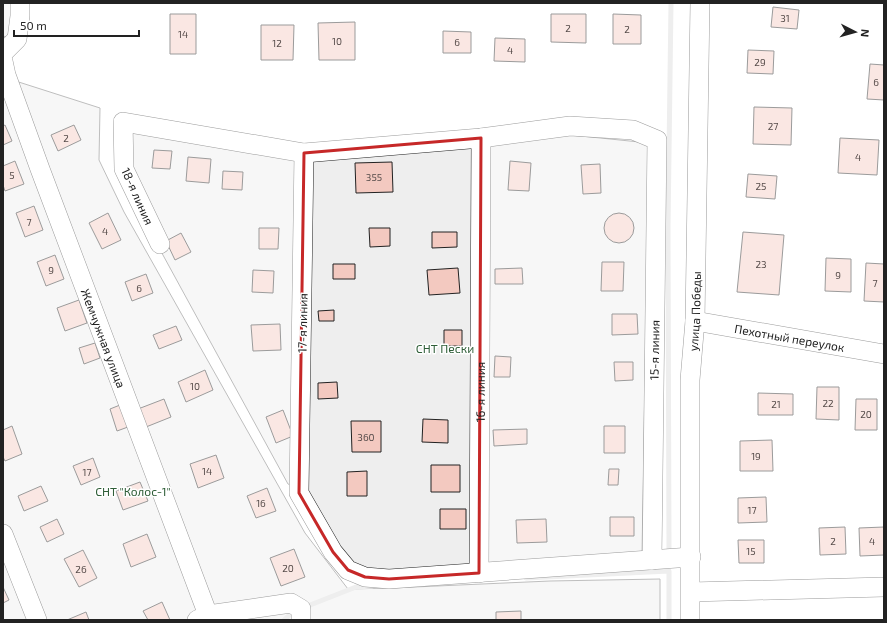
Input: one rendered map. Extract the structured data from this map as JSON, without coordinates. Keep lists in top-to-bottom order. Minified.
{"streets":{"street":["18-я линия","улица Победы","17-я линия","Жемчужная улица","Пехотный переулок","15-я линия","16-я линия"]},"crossings":[["18-я линия","17-я линия"],["улица Победы","Пехотный переулок"],["17-я линия","16-я линия"],["15-я линия","16-я линия"]],"parks":["СНТ Пески","СНТ \"Колос-1\""],"house_numbers":["31","2","2","14","10","6","12","4","29","6","27","2","4","5","355","25","7","4","23","9","9","7","6","10","22","21","20","360","19","14","17","16","17","2","4","15","20","26"],"scale_bar":"50 m","north":"right"}
